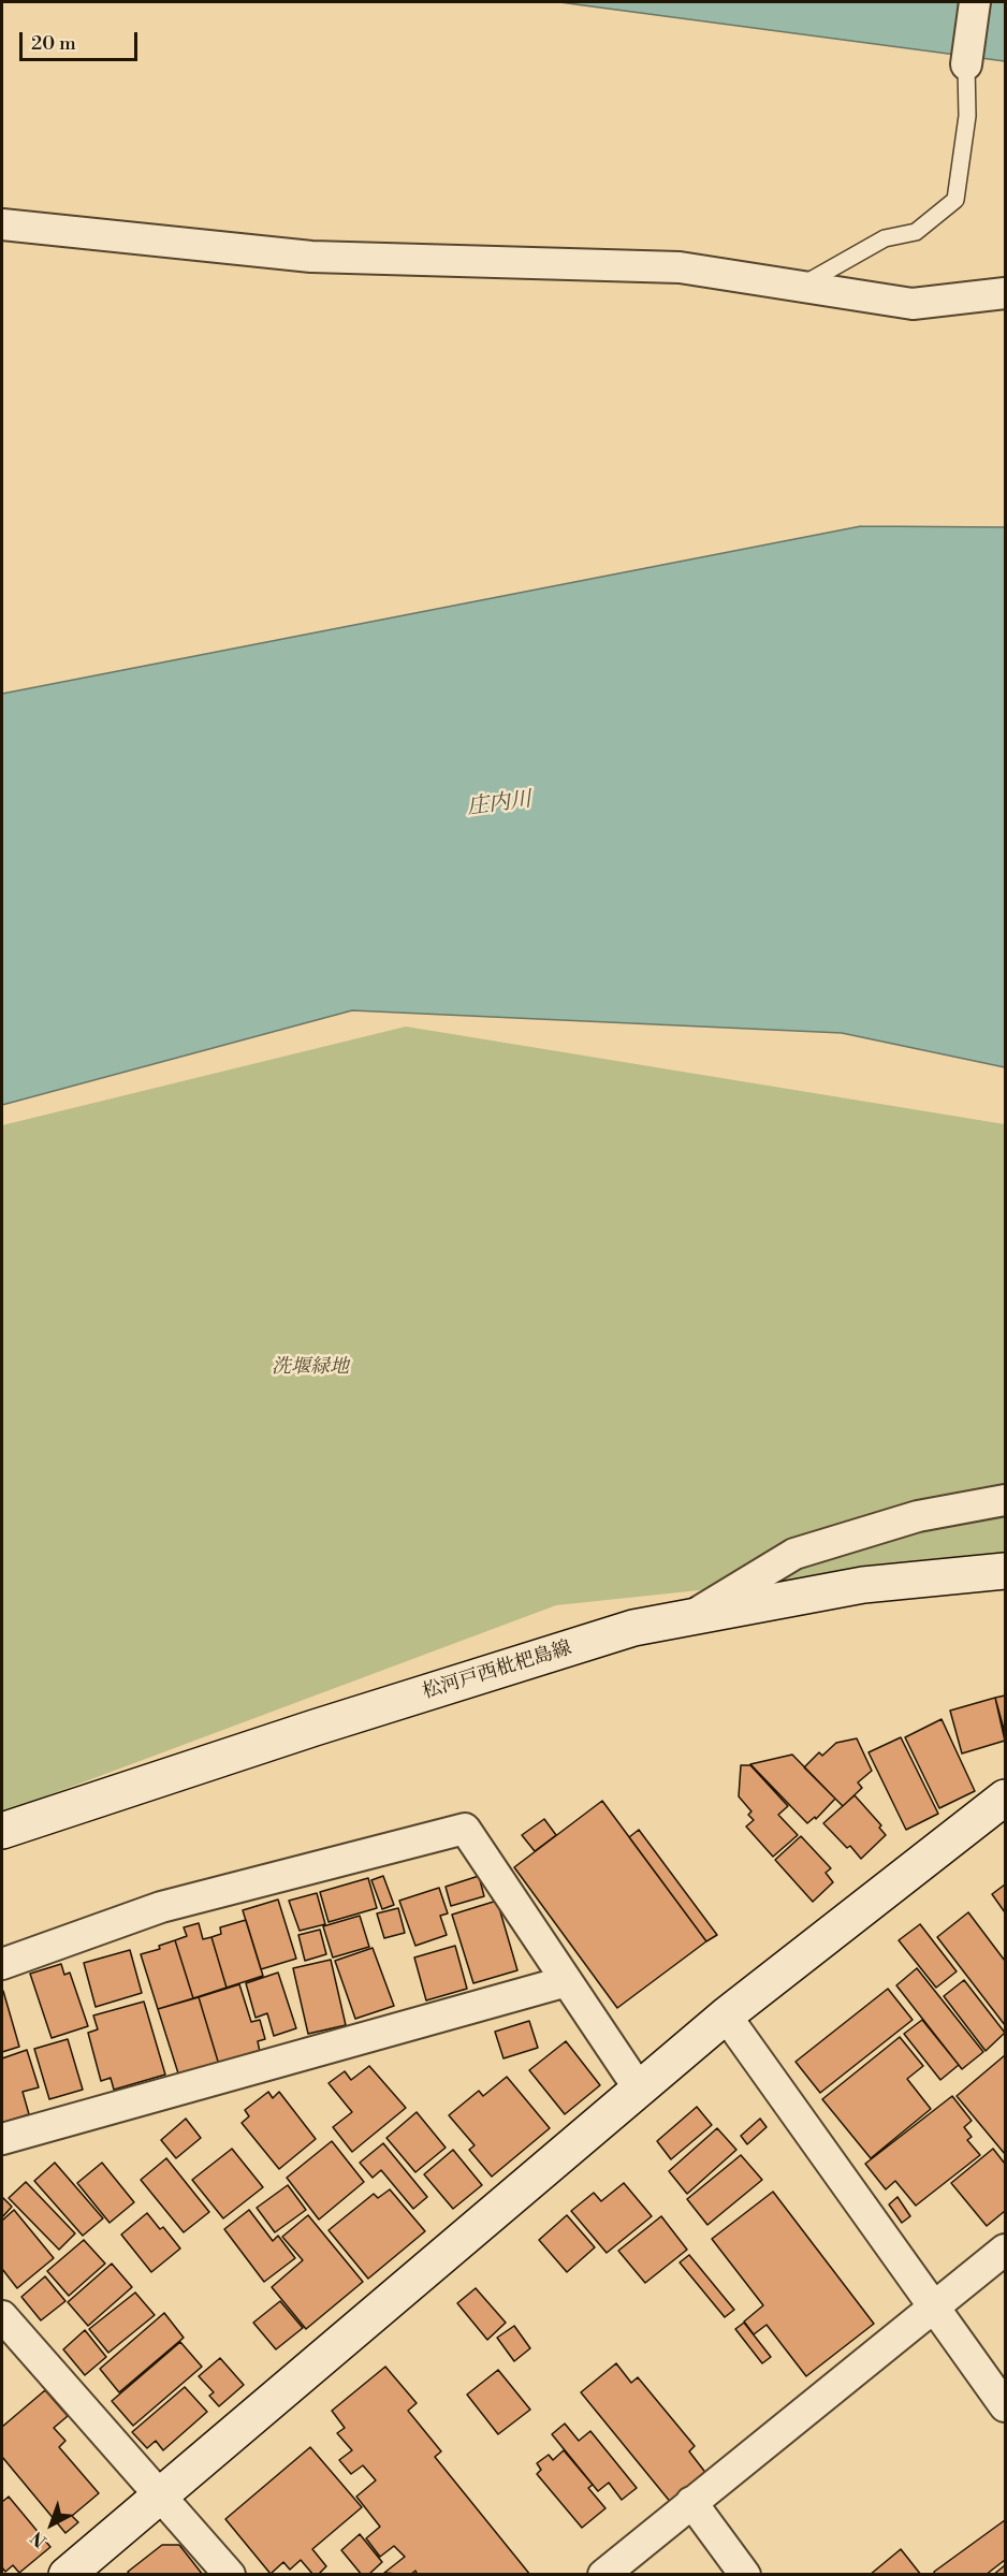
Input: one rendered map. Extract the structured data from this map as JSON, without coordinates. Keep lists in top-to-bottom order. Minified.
{"streets":{"street":["松河戸西枇杷島線"]},"water":["庄内川"],"parks":["洗堰緑地"],"scale_bar":"20 m","north":"bottom left"}
